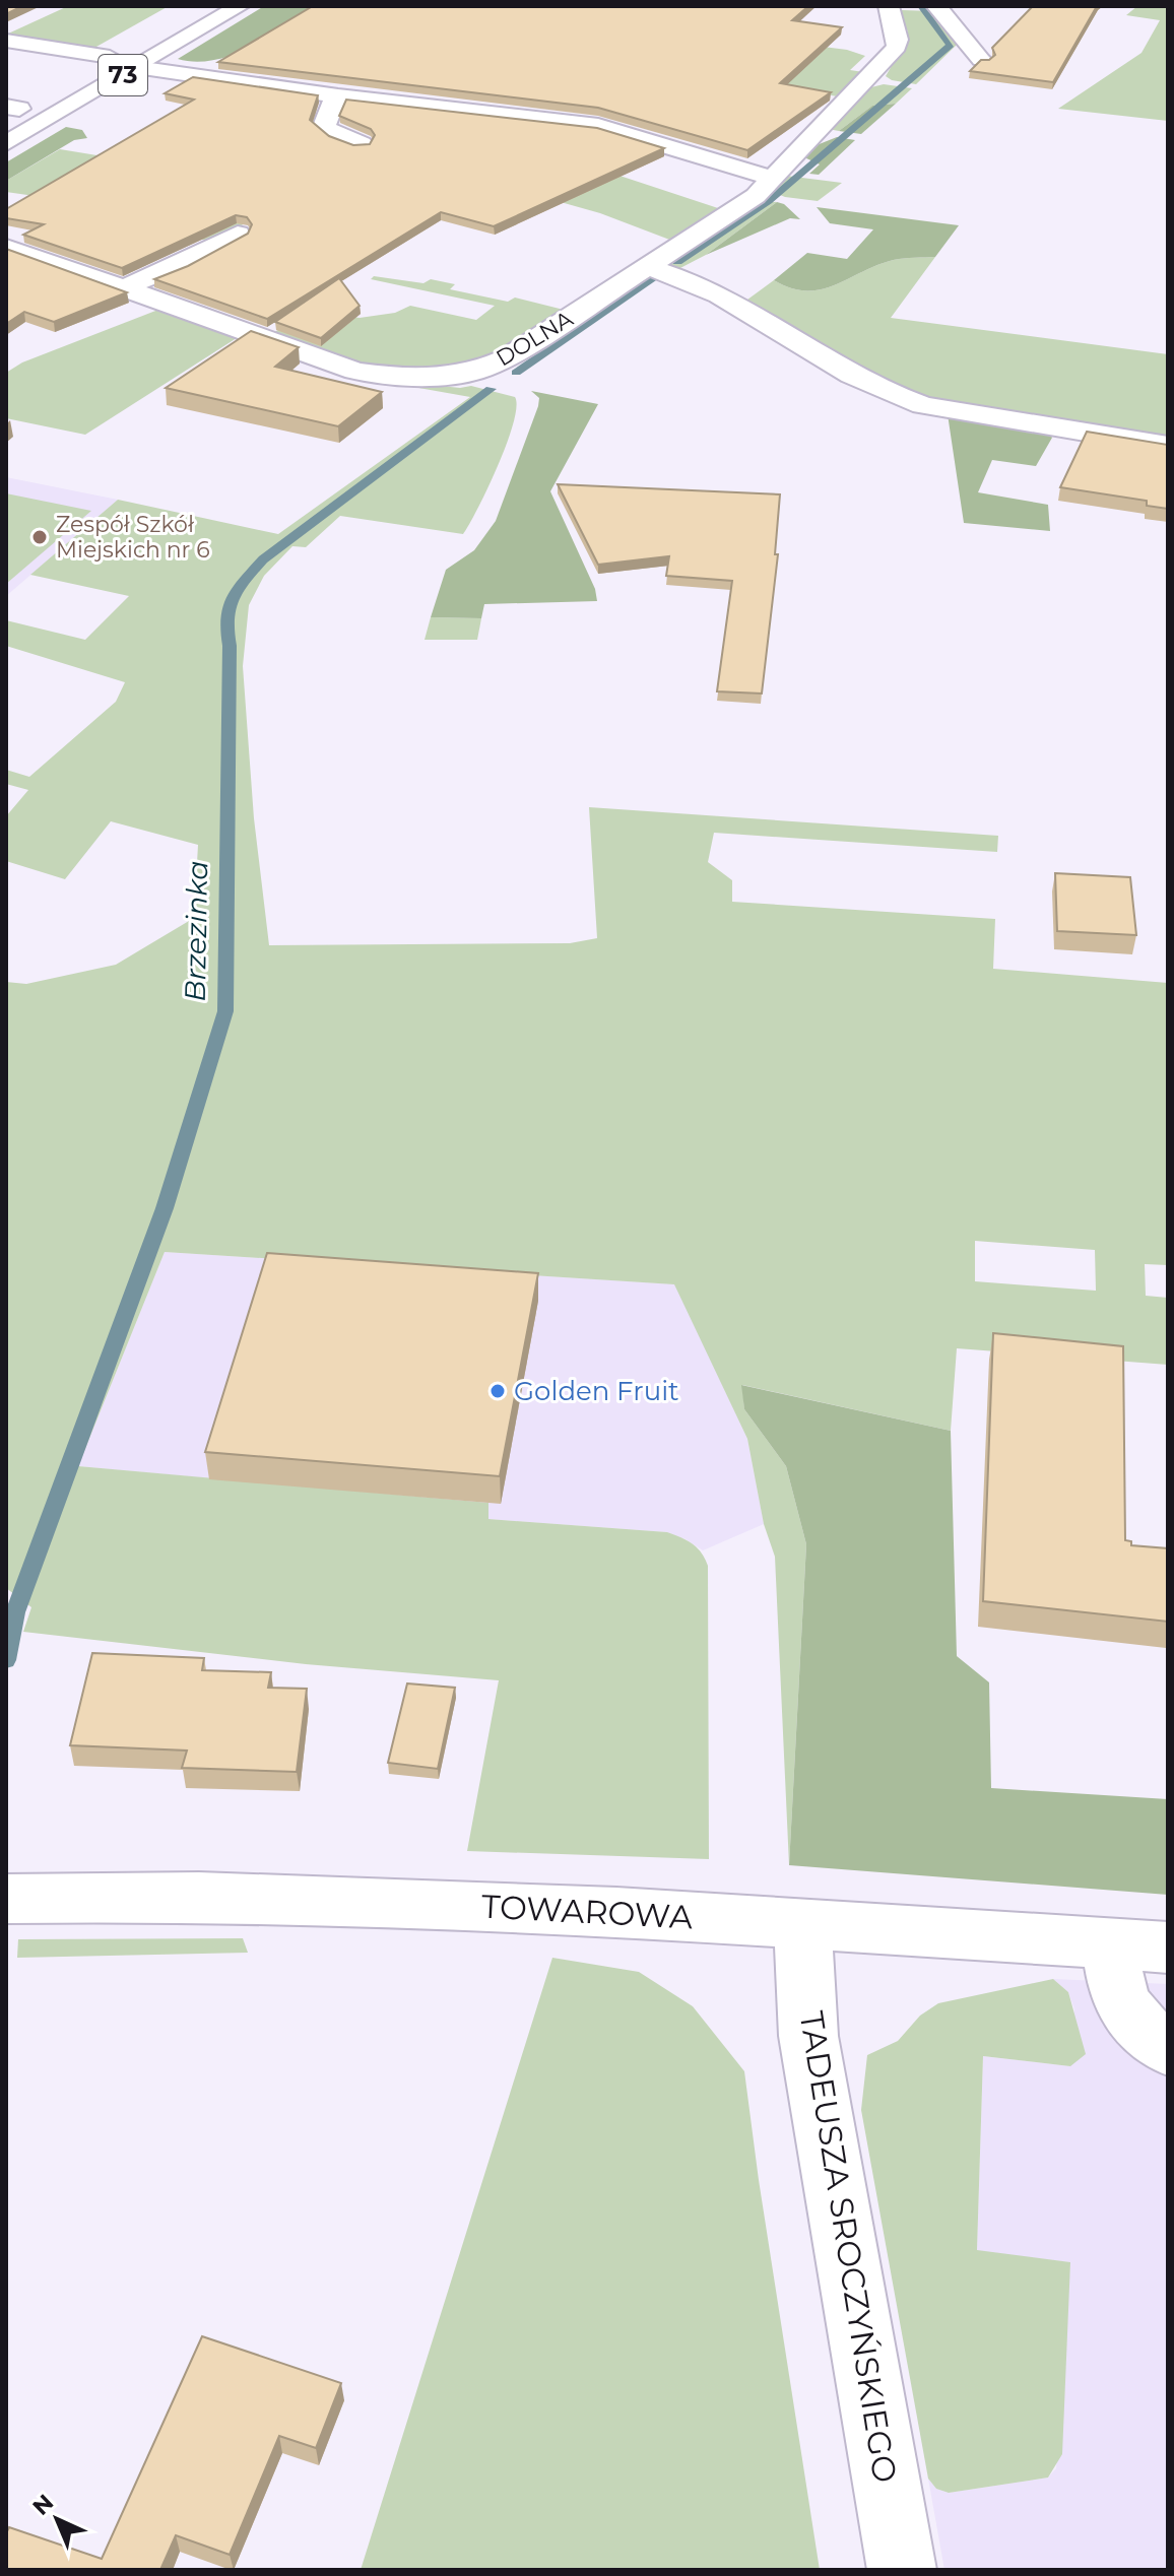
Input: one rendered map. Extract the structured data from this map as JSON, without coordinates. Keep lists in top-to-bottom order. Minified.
{"streets":{"street":["73","DOLNA","TOWAROWA","TADEUSZA SROCZYŃSKIEGO"]},"crossings":[["TOWAROWA","TADEUSZA SROCZYŃSKIEGO"]],"water":["Brzezinka"],"places":["Zespół Szkół Miejskich nr 6","Golden Fruit"],"north":"top left"}
